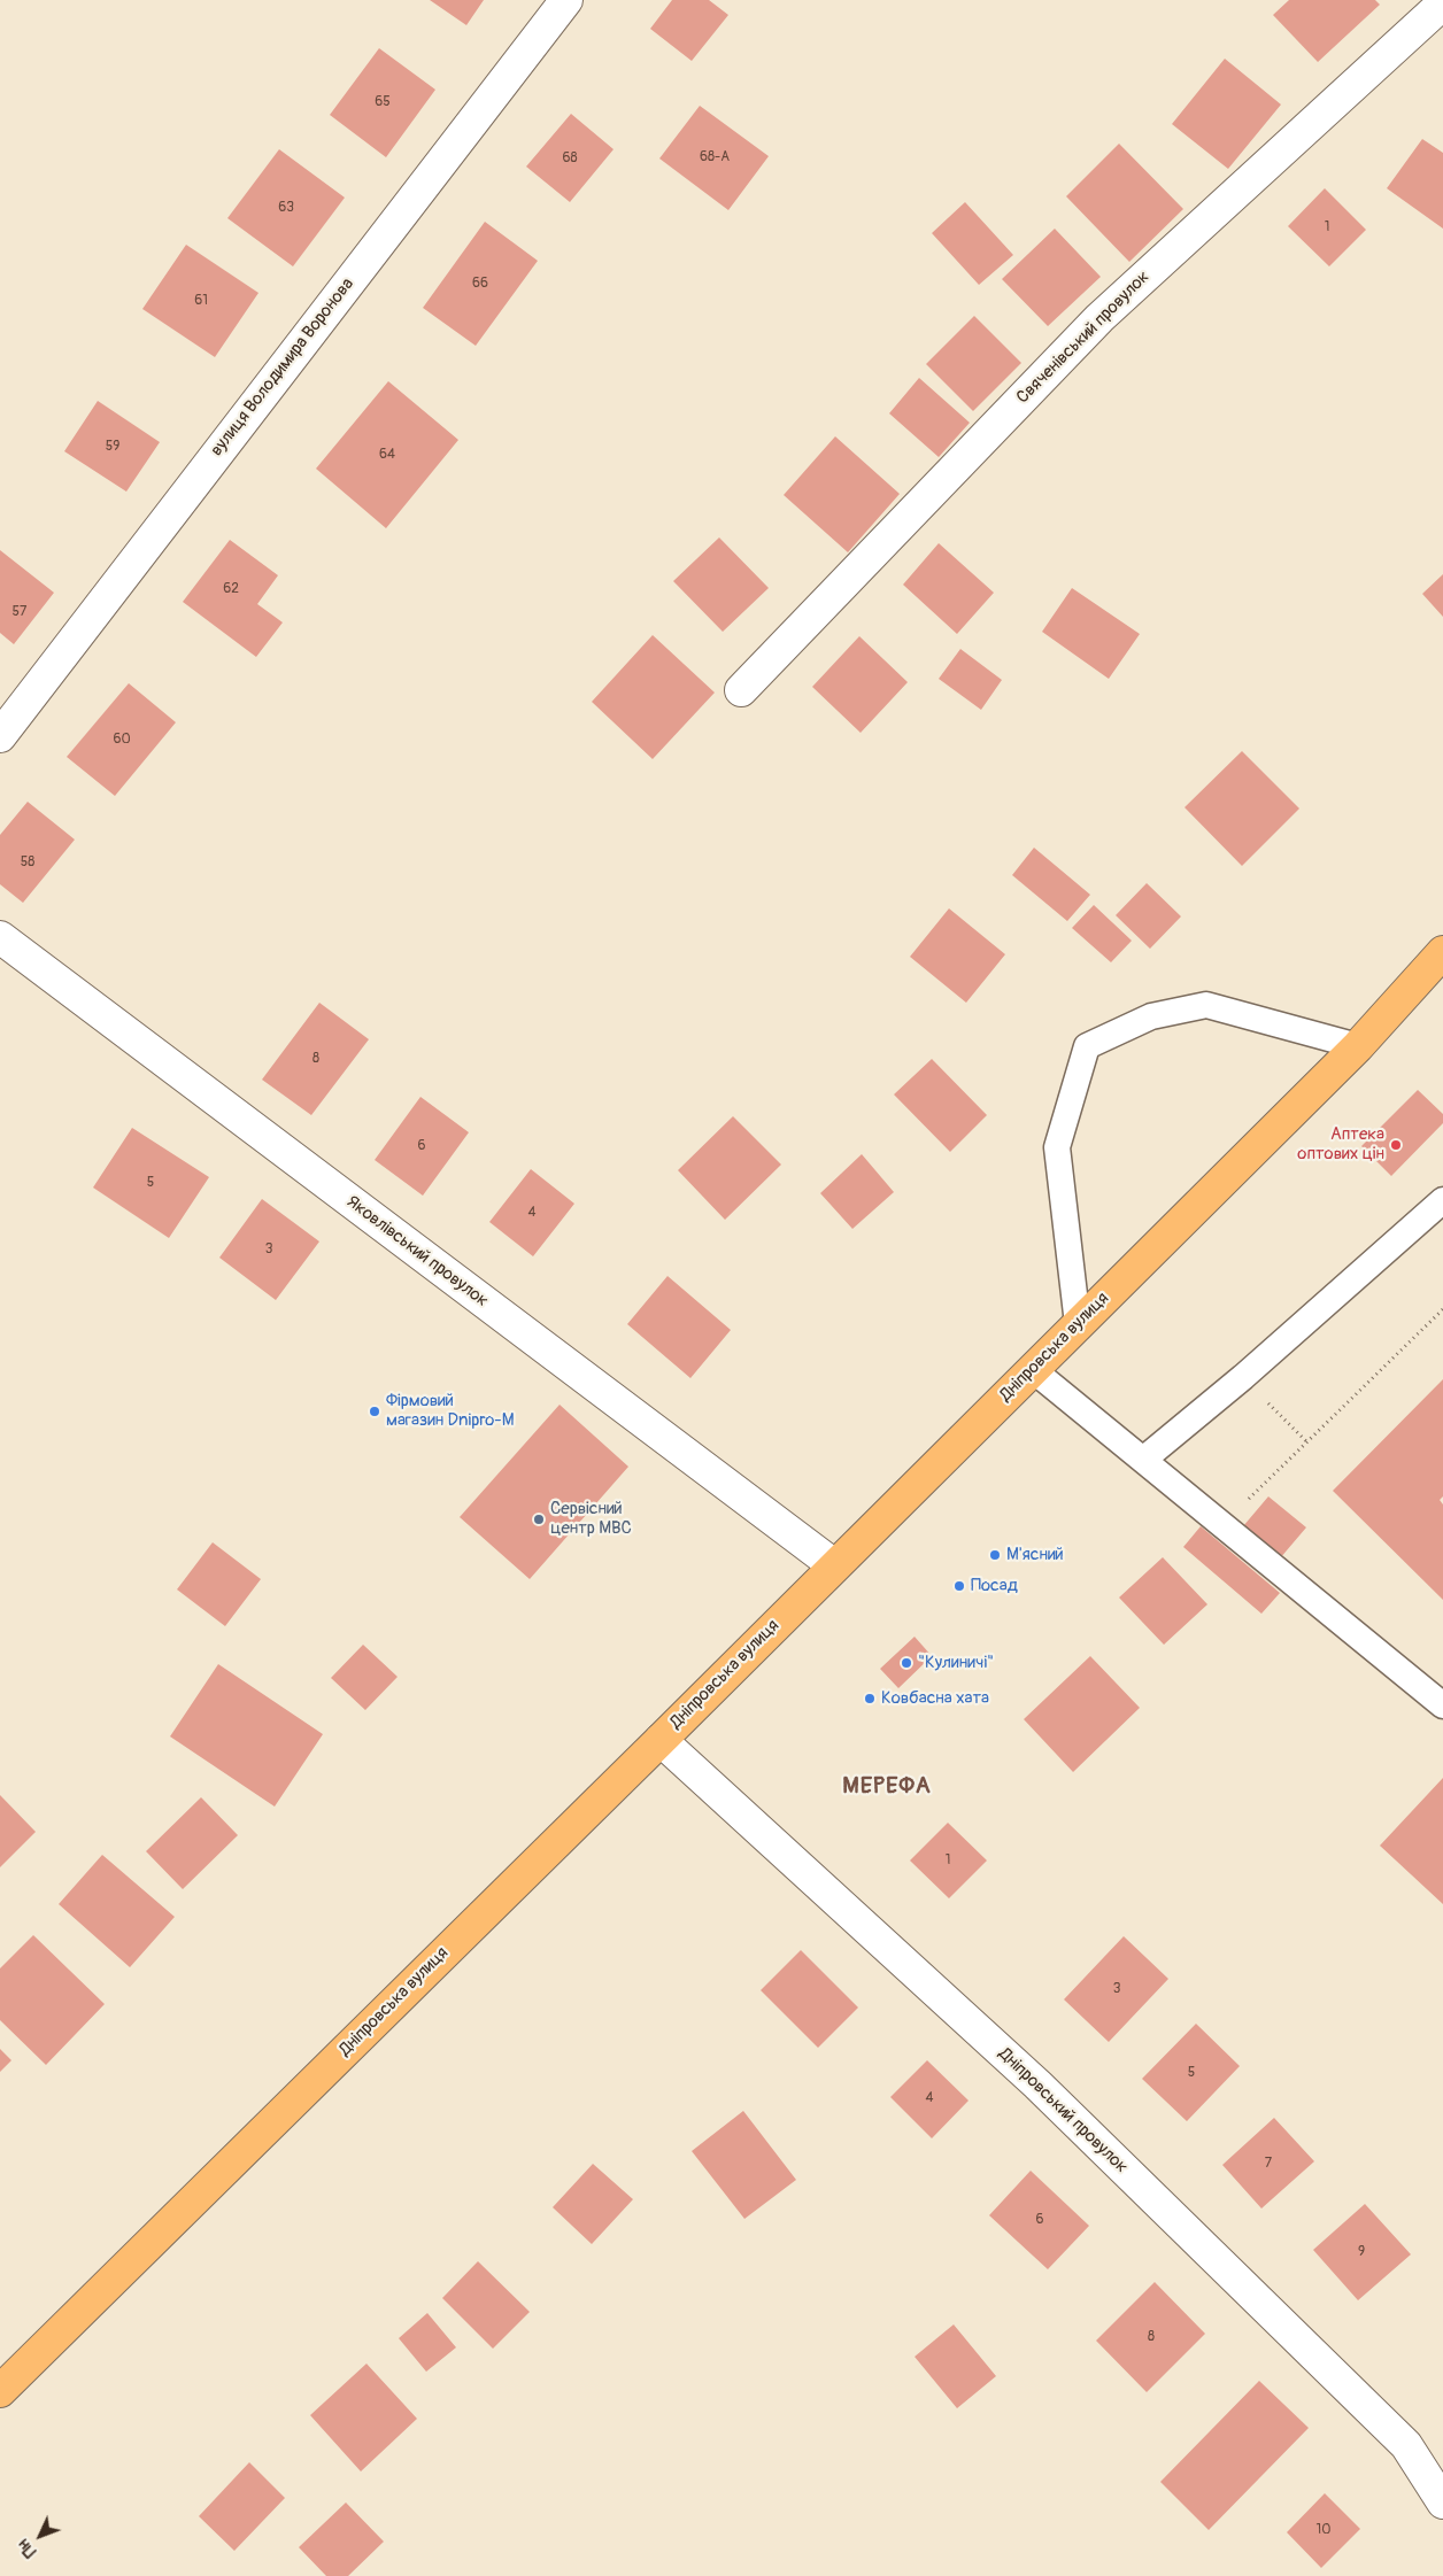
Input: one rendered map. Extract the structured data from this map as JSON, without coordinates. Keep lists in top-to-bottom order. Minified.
{"streets":{"highway":["Дніпровська вулиця"],"street":["Свяченівський провулок","вулиця Володимира Воронова","Яковлівський провулок","Дніпровський провулок"]},"crossings":[["Яковлівський провулок","Дніпровська вулиця"],["Дніпровська вулиця","Дніпровський провулок"]],"districts":["МЕРЕФА"],"places":["Аптека оптових цін","Фірмовий магазин Dnipro-M","Сервісний центр МВС","М'ясний","Посад","\"Кулиничі\"","Ковбасна хата"],"house_numbers":["65","68-А","68","63","1","66","61","59","64","62","57","60","58","8","6","5","4","3","1","3","5","4","7","6","9","8","10"],"north":"bottom left"}
